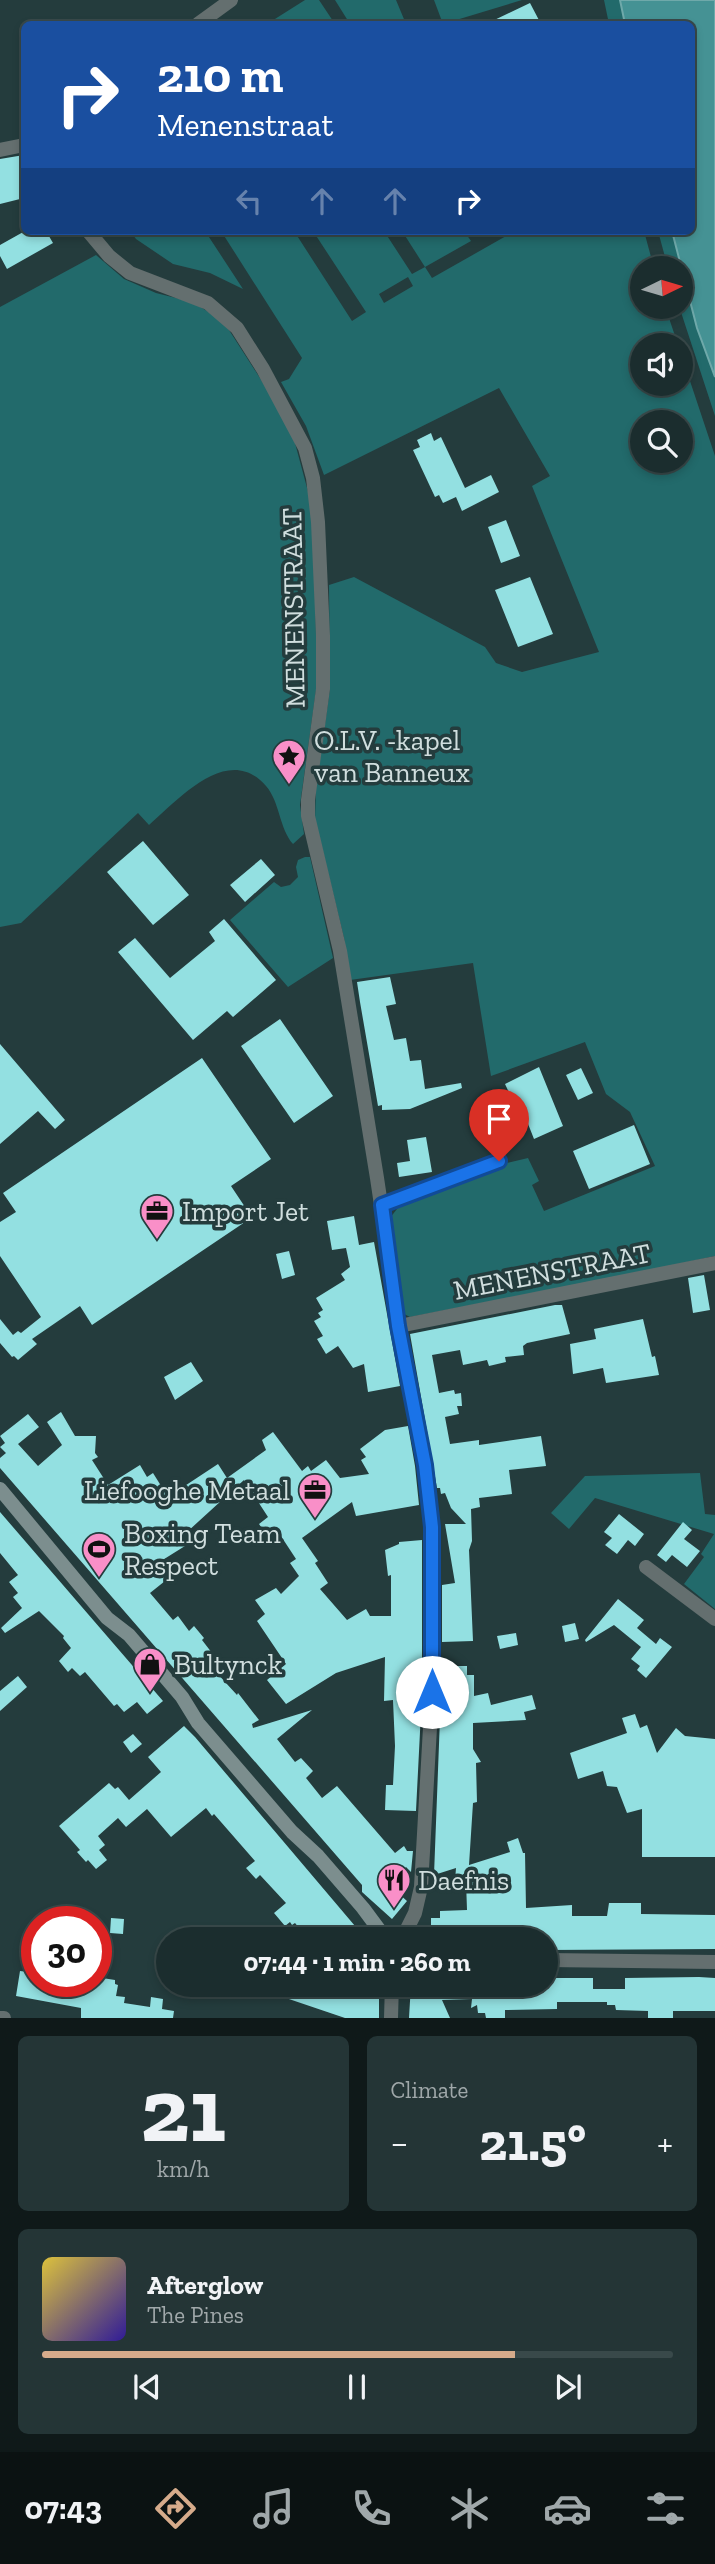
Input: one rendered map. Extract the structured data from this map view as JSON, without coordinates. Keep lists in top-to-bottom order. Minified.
{"streets":{"street":["MENENSTRAAT"]},"places":{"place":["O.L.V. -kapel van Banneux"],"office":["Import Jet","Liefooghe Metaal"],"sports":["Boxing Team Respect"],"shop":["Bultynck"],"restaurant":["Daefnis"]},"north":"right","page":{"turn":["210 m","Menenstraat"],"limit":"30","trip":"07:44 · 1 min · 260 m","tile":[["21","km/h"],"Climate"],"heat":["−","21.5°","+"],"song":["Afterglow","The Pines"],"tabs":"07:43"}}
